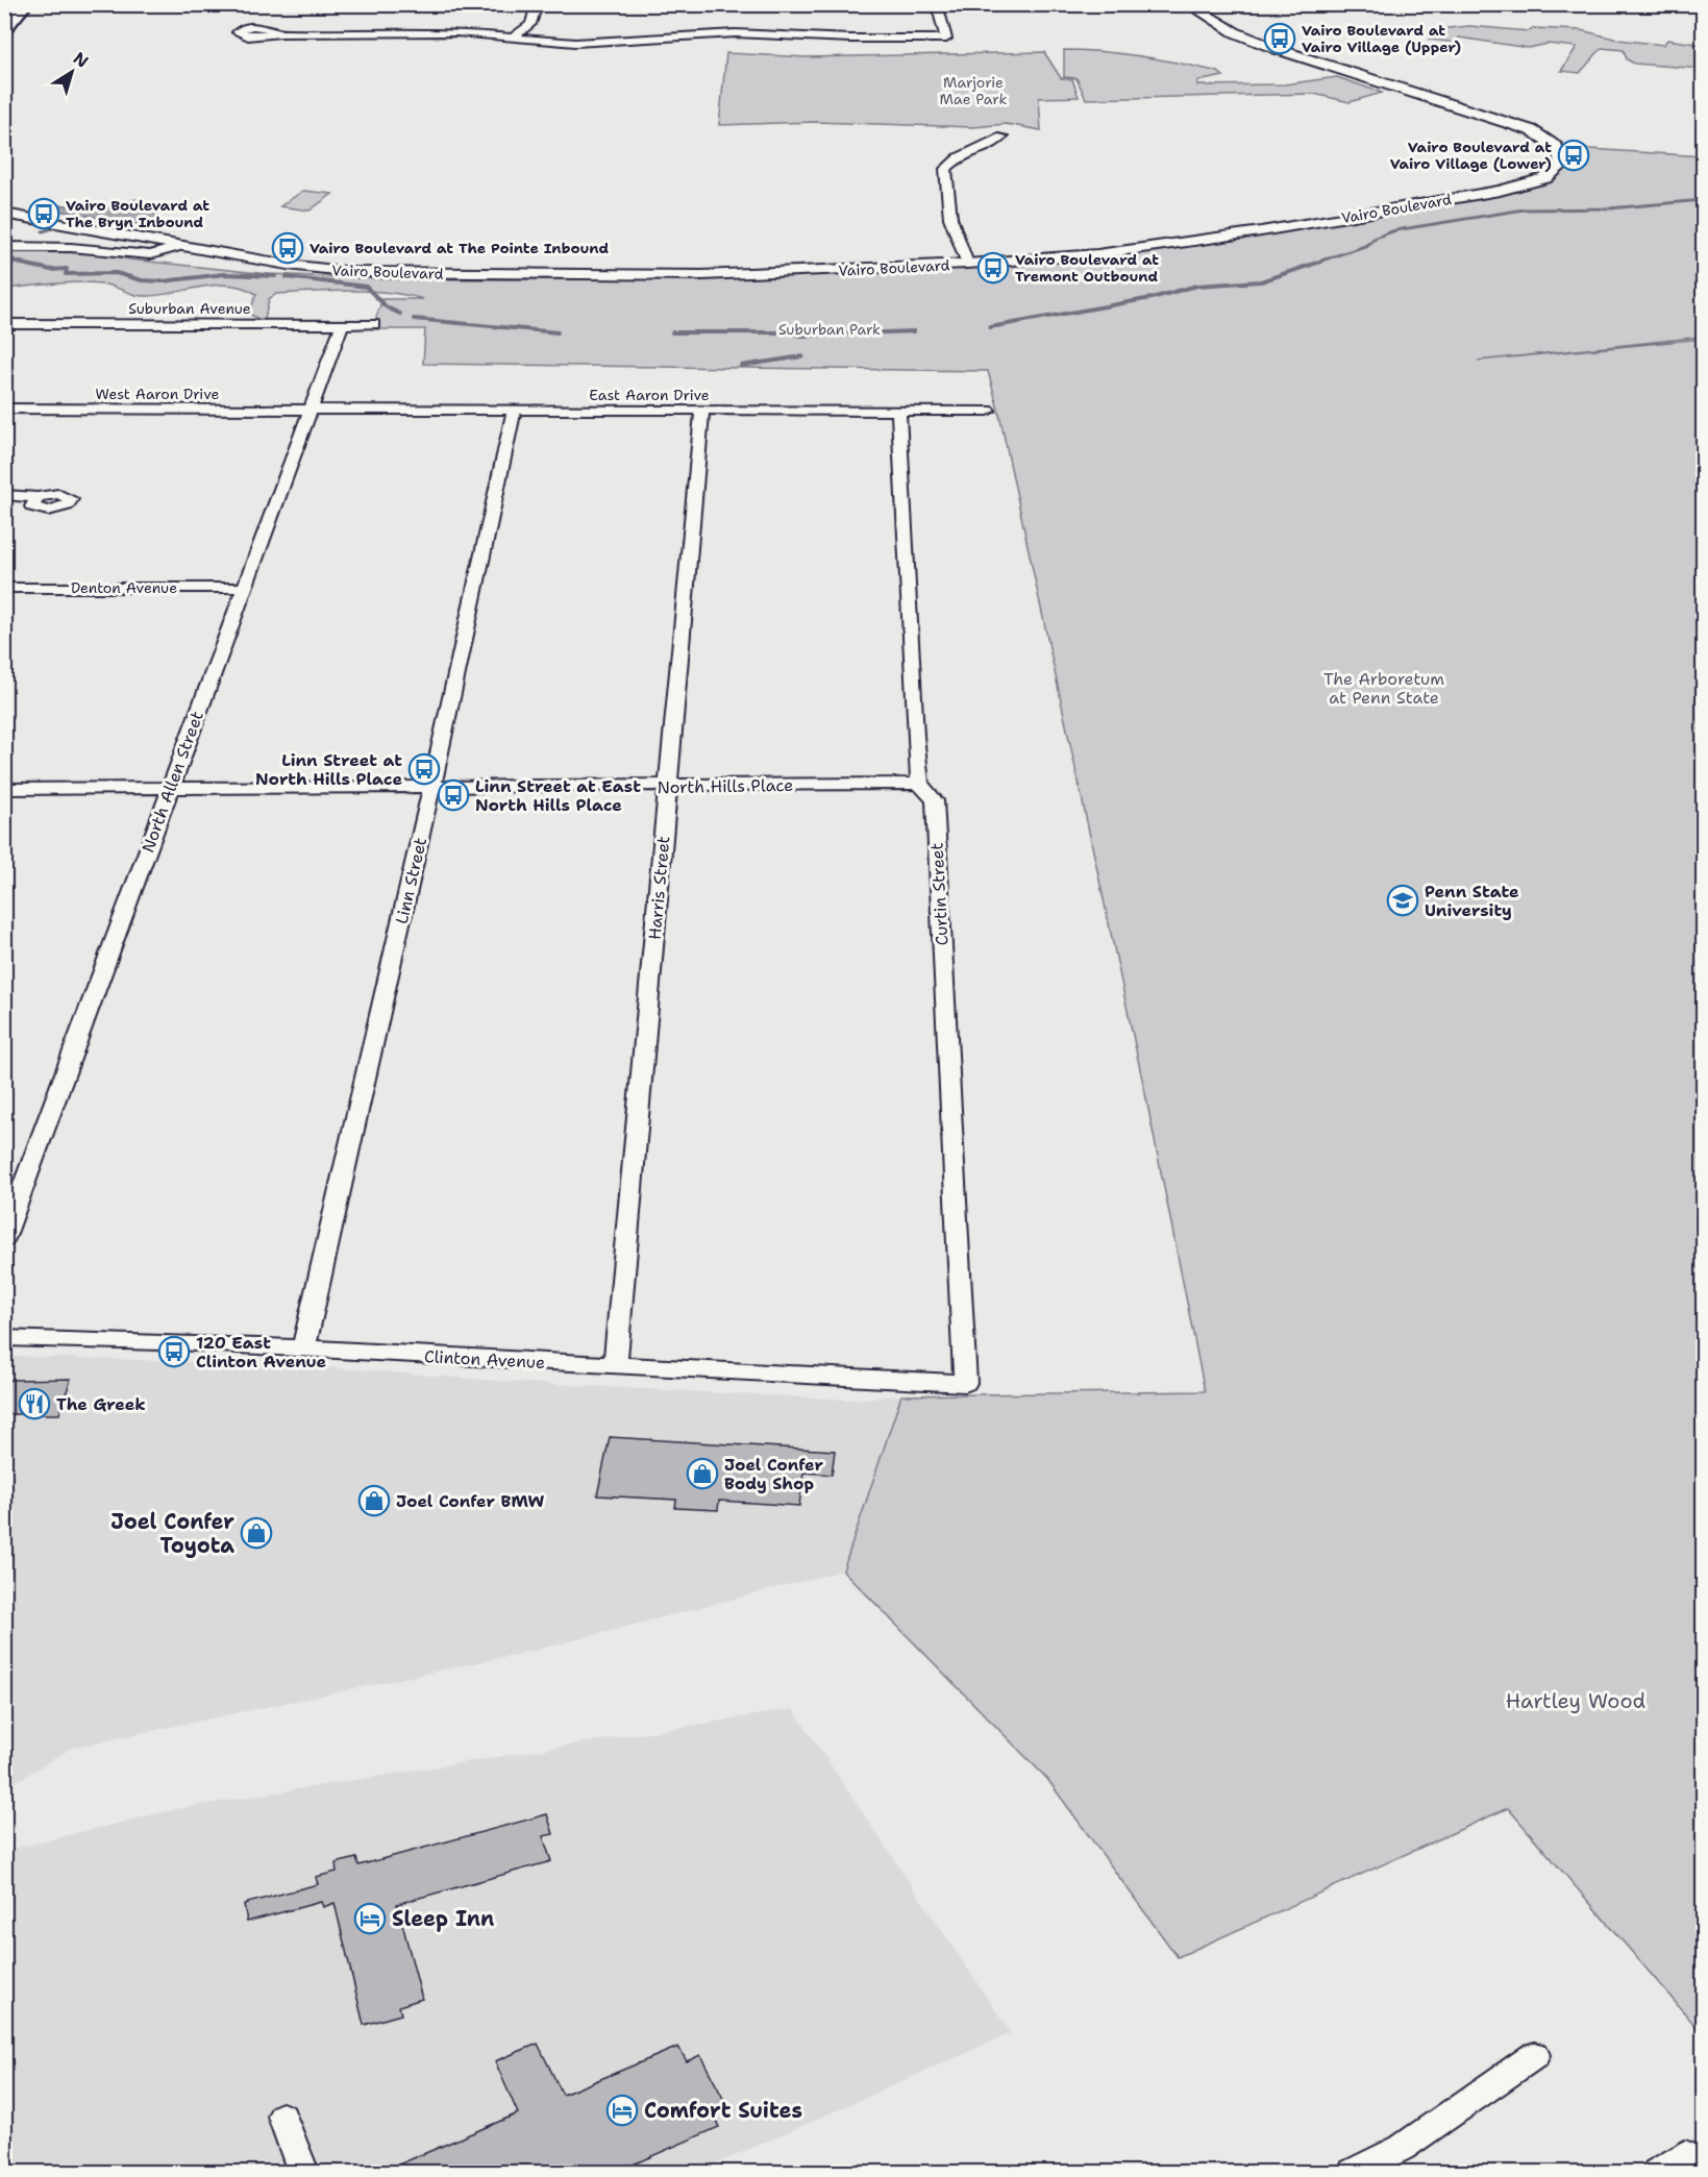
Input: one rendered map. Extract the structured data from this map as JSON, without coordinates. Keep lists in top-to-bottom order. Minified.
{"streets":{"street":["Vairo Boulevard","Suburban Avenue","West Aaron Drive","East Aaron Drive","Denton Avenue","North Allen Street","North Hills Place","Linn Street","Harris Street","Curtin Street","Clinton Avenue"]},"crossings":[["Suburban Avenue","North Allen Street"],["West Aaron Drive","East Aaron Drive"],["West Aaron Drive","North Allen Street"],["East Aaron Drive","North Allen Street"],["East Aaron Drive","Linn Street"],["East Aaron Drive","Harris Street"],["East Aaron Drive","Curtin Street"],["Denton Avenue","North Allen Street"],["North Allen Street","North Hills Place"],["North Hills Place","Linn Street"],["North Hills Place","Harris Street"],["North Hills Place","Curtin Street"],["Linn Street","Clinton Avenue"],["Harris Street","Clinton Avenue"],["Curtin Street","Clinton Avenue"]],"parks":["Marjorie Mae Park","Suburban Park","The Arboretum at Penn State","Hartley Wood"],"places":{"bus stop":["Vairo Boulevard at Vairo Village (Upper)","Vairo Boulevard at Vairo Village (Lower)","Vairo Boulevard at The Bryn Inbound","Vairo Boulevard at The Pointe Inbound","Vairo Boulevard at Tremont Outbound","Linn Street at North Hills Place","Linn Street at East North Hills Place","120 East Clinton Avenue"],"school or university":["Penn State University"],"restaurant":["The Greek"],"shop":["Joel Confer Body Shop","Joel Confer BMW","Joel Confer Toyota"],"hotel":["Sleep Inn","Comfort Suites"]},"north":"top right"}
